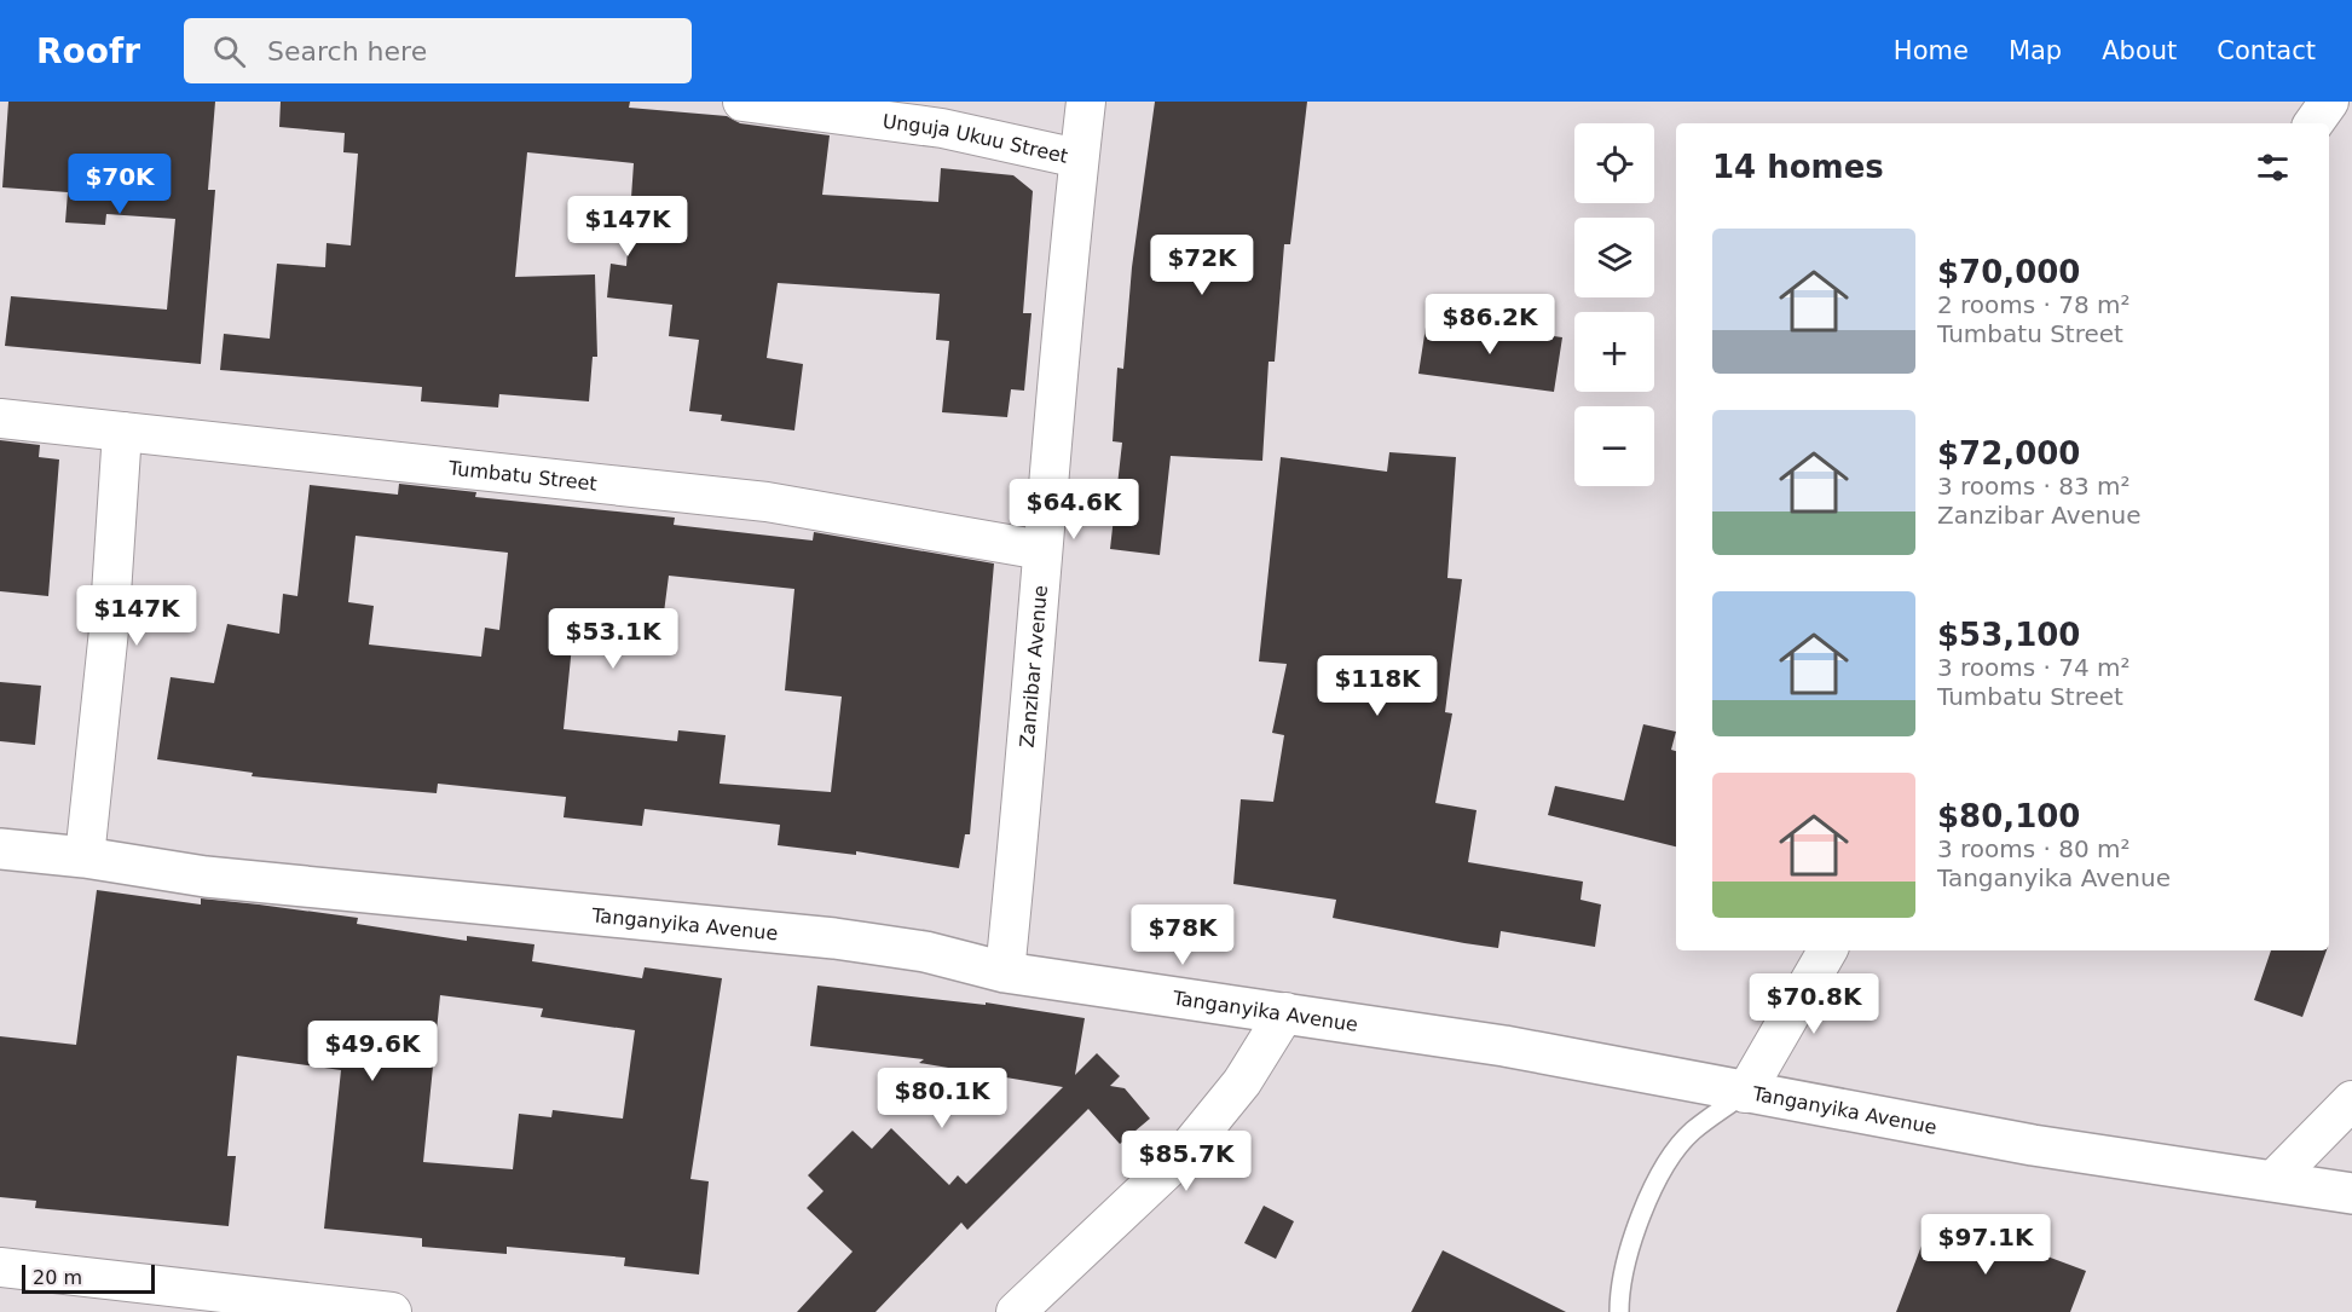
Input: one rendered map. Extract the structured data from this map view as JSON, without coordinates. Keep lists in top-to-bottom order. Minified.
{"streets":{"main road":["Tanganyika Avenue"],"street":["Unguja Ukuu Street","Tumbatu Street","Zanzibar Avenue"]},"crossings":[["Unguja Ukuu Street","Zanzibar Avenue"],["Tumbatu Street","Zanzibar Avenue"],["Zanzibar Avenue","Tanganyika Avenue"]],"scale_bar":"20 m","page":{"header":"Roofr","search":"Search here","nav":["Home","Map","About","Contact"],"map_buttons":["+","−"],"heading":"14 homes","price":["$70K","$147K","$72K","$86.2K","$64.6K","$147K","$53.1K","$118K","$78K","$70.8K","$49.6K","$80.1K","$85.7K","$97.1K"],"list":[{"name":"$70,000","note":"2 rooms · 78 m² · Tumbatu Street"},{"name":"$72,000","note":"3 rooms · 83 m² · Zanzibar Avenue"},{"name":"$53,100","note":"3 rooms · 74 m² · Tumbatu Street"},{"name":"$80,100","note":"3 rooms · 80 m² · Tanganyika Avenue"}],"scale":"20 m"}}
